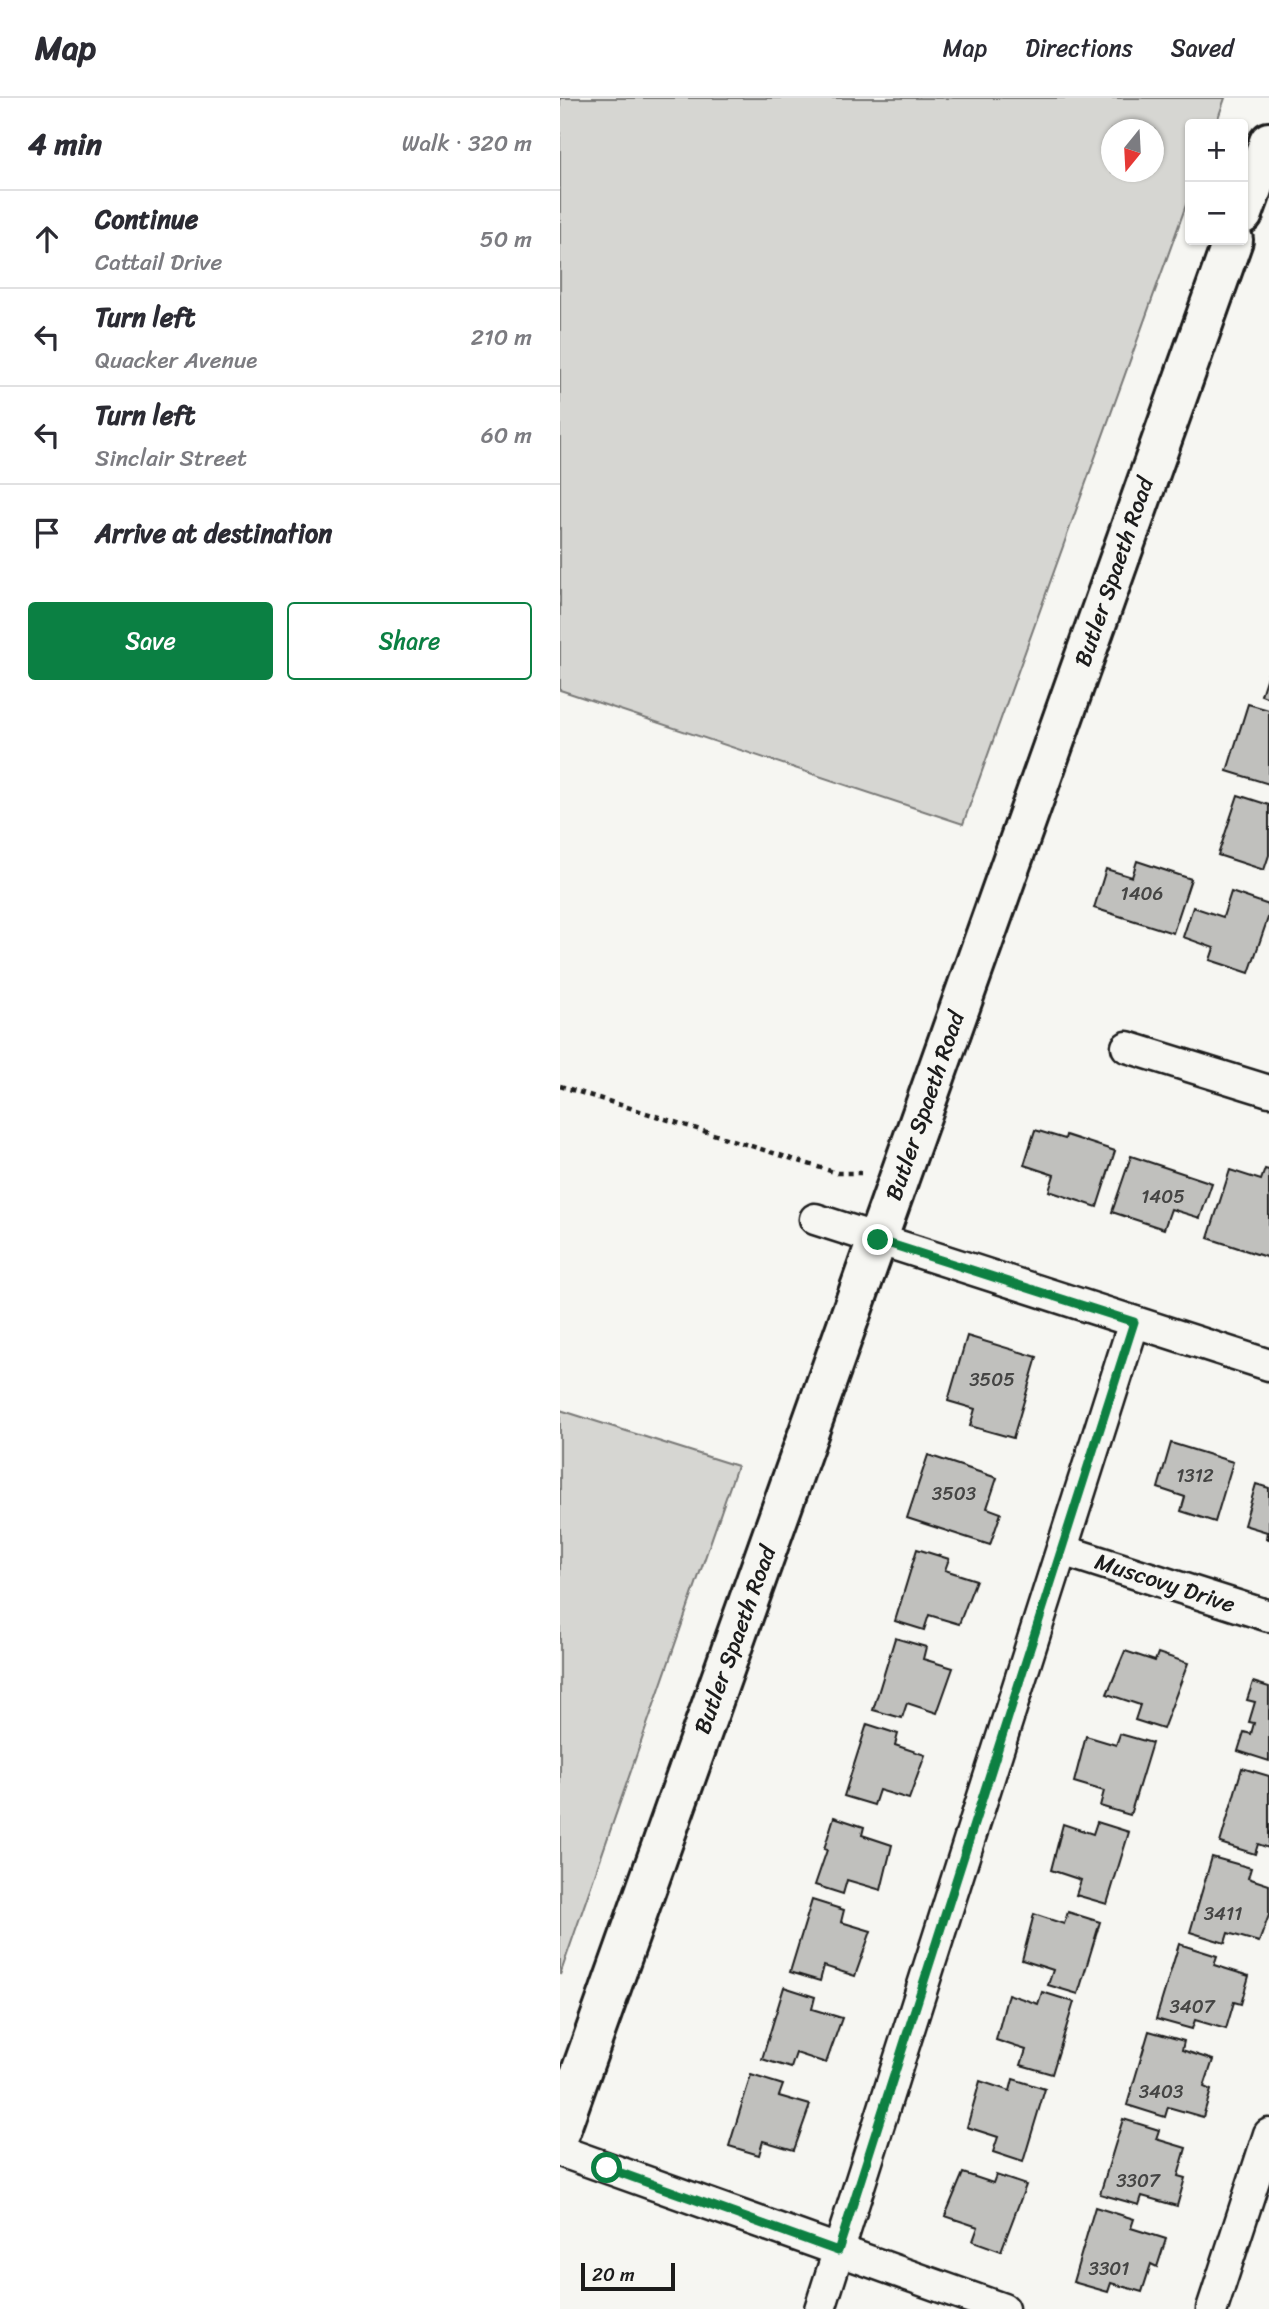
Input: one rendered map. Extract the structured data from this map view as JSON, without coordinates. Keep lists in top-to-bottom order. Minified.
{"streets":{"main road":["Butler Spaeth Road"],"street":["Muscovy Drive"]},"house_numbers":["1406","1405","3505","1312","3503","3411","3407","3403","3307","3301"],"scale_bar":"20 m","north":"bottom","page":{"header":"Map","nav":["Map","Directions","Saved"],"heading":["4 min","Walk · 320 m"],"map_buttons":["+","−"],"list":[["Continue","Cattail Drive","50 m"],["Turn left","Quacker Avenue","210 m"],["Turn left","Sinclair Street","60 m"],"Arrive at destination"],"buttons":["Save","Share"],"scale":"20 m"}}
